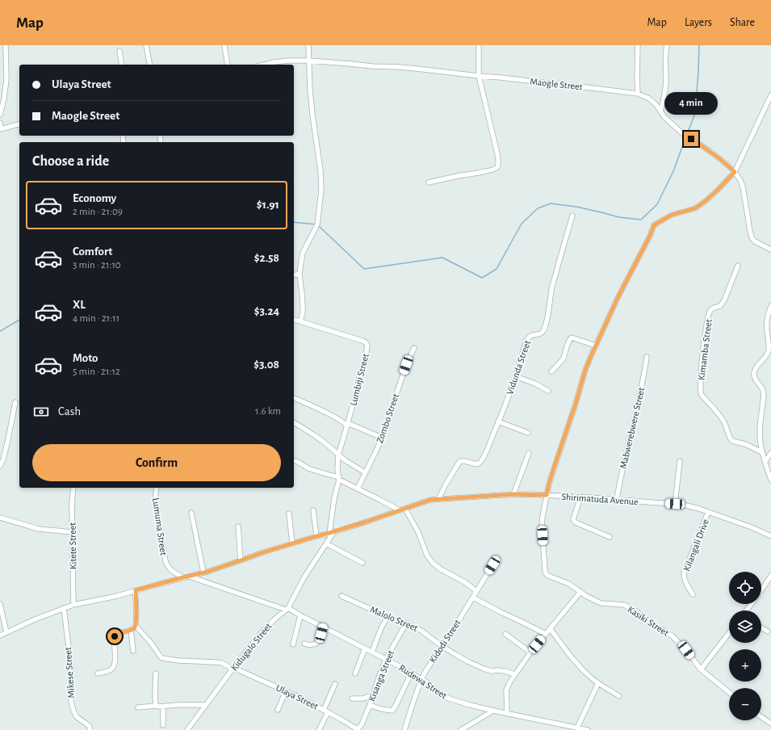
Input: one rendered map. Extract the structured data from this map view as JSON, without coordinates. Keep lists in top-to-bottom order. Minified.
{"streets":{"street":["Maogle Street","Kimamba Street","Vidunda Street","Lumbiji Street","Zombo Street","Mabwerebwere Street","Shirimatuda Avenue","Lumuma Street","Kilangali Drive","Kitete Street","Malolo Street","Kasiki Street","Kidodi Street","Kidugalo Street","Mikese Street","Kisanga Street","Rudewa Street","Ulaya Street"]},"crossings":[["Maogle Street","Kasiki Street"],["Vidunda Street","Shirimatuda Avenue"],["Mabwerebwere Street","Shirimatuda Avenue"],["Shirimatuda Avenue","Lumuma Street"],["Shirimatuda Avenue","Kilangali Drive"],["Shirimatuda Avenue","Kitete Street"],["Shirimatuda Avenue","Kasiki Street"],["Shirimatuda Avenue","Kidugalo Street"],["Shirimatuda Avenue","Mikese Street"],["Shirimatuda Avenue","Rudewa Street"],["Malolo Street","Kidodi Street"],["Malolo Street","Kisanga Street"],["Kidodi Street","Rudewa Street"],["Kidugalo Street","Rudewa Street"],["Kidugalo Street","Ulaya Street"],["Kisanga Street","Rudewa Street"],["Kisanga Street","Ulaya Street"]],"page":{"header":"Map","nav":["Map","Layers","Share"],"banner":["Ulaya Street","Maogle Street"],"bubble":"4 min","heading":"Choose a ride","list":[{"name":"Economy","note":"2 min · 21:09","value":"$1.91"},{"name":"Comfort","note":"3 min · 21:10","value":"$2.58"},{"name":"XL","note":"4 min · 21:11","value":"$3.24"},{"name":"Moto","note":"5 min · 21:12","value":"$3.08"}],"pay":["Cash","1.6 km"],"buttons":"Confirm","map_buttons":["+","−"]}}
